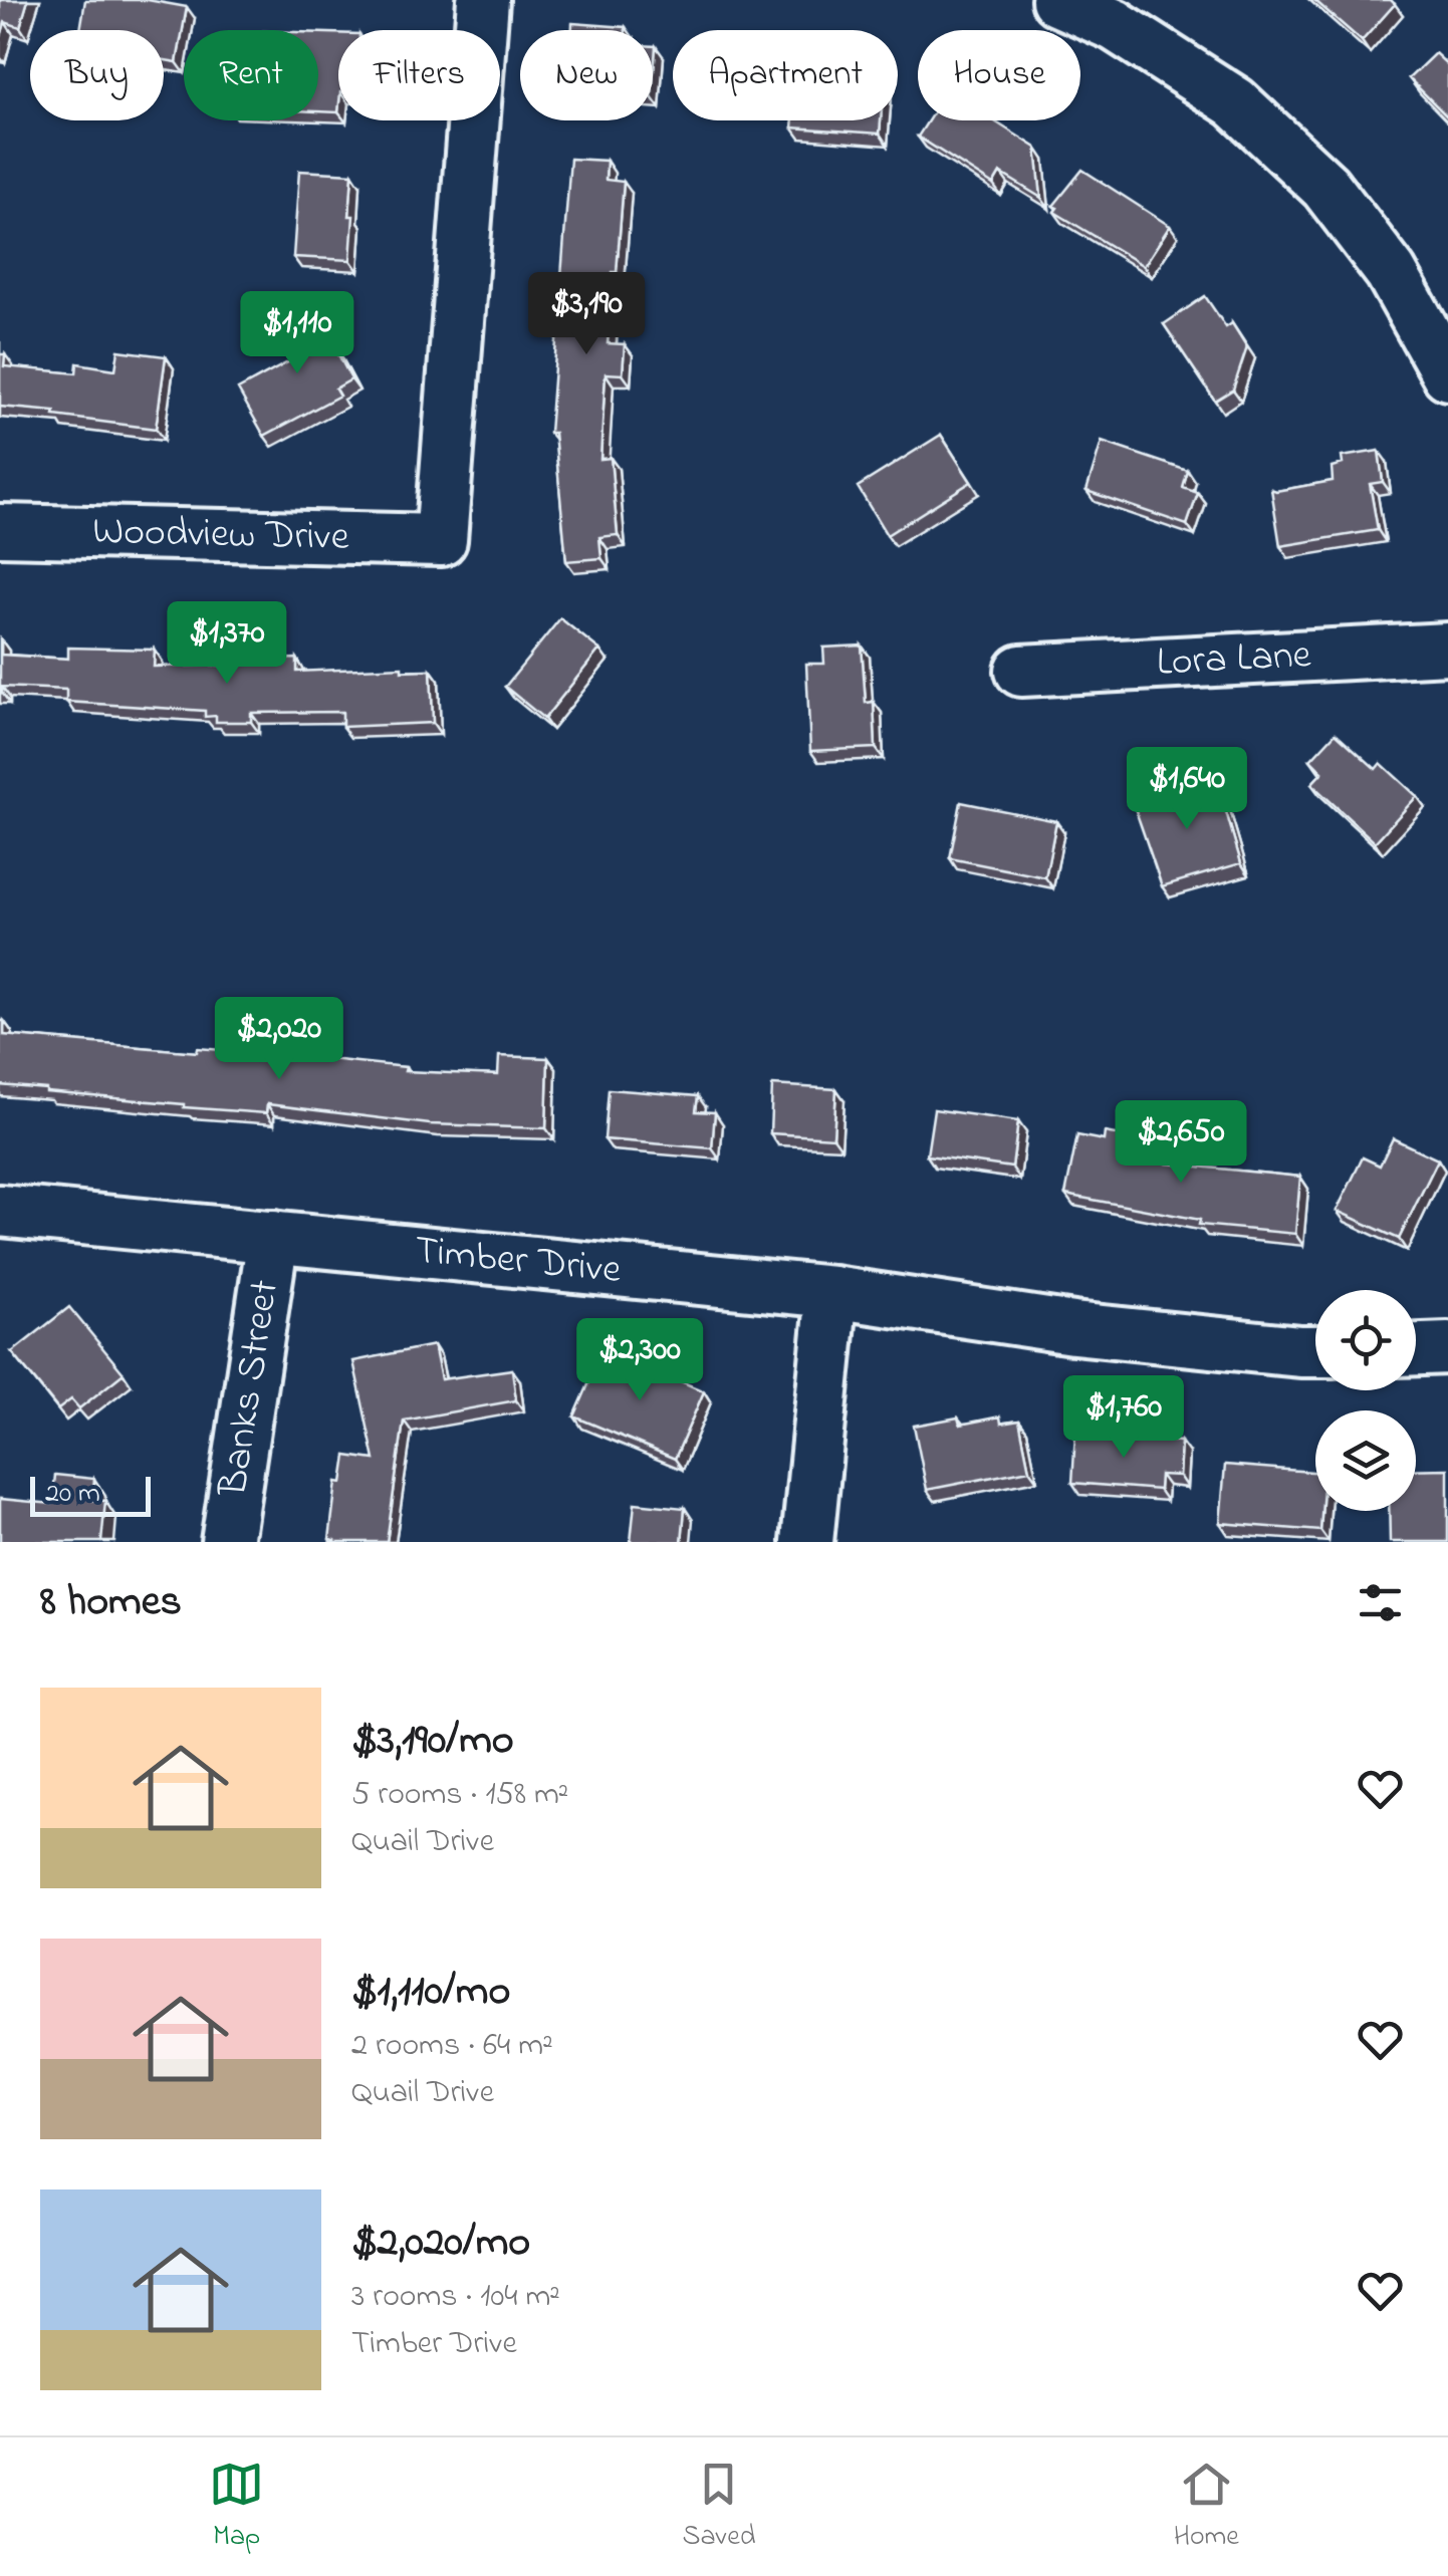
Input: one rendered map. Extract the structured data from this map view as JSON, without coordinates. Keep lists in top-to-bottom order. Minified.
{"streets":{"street":["Woodview Drive","Lora Lane","Timber Drive","Banks Street"]},"crossings":[["Timber Drive","Banks Street"]],"scale_bar":"20 m","page":{"chip":["Buy","Rent","Filters","New","Apartment","House"],"price":["$3,190","$1,110","$1,370","$1,640","$2,020","$2,650","$2,300","$1,760"],"scale":"20 m","heading":"8 homes","list":[{"name":"$3,190/mo","note":"5 rooms · 158 m² · Quail Drive"},{"name":"$1,110/mo","note":"2 rooms · 64 m² · Quail Drive"},{"name":"$2,020/mo","note":"3 rooms · 104 m² · Timber Drive"}],"tabs":["Map","Saved","Home"]}}
